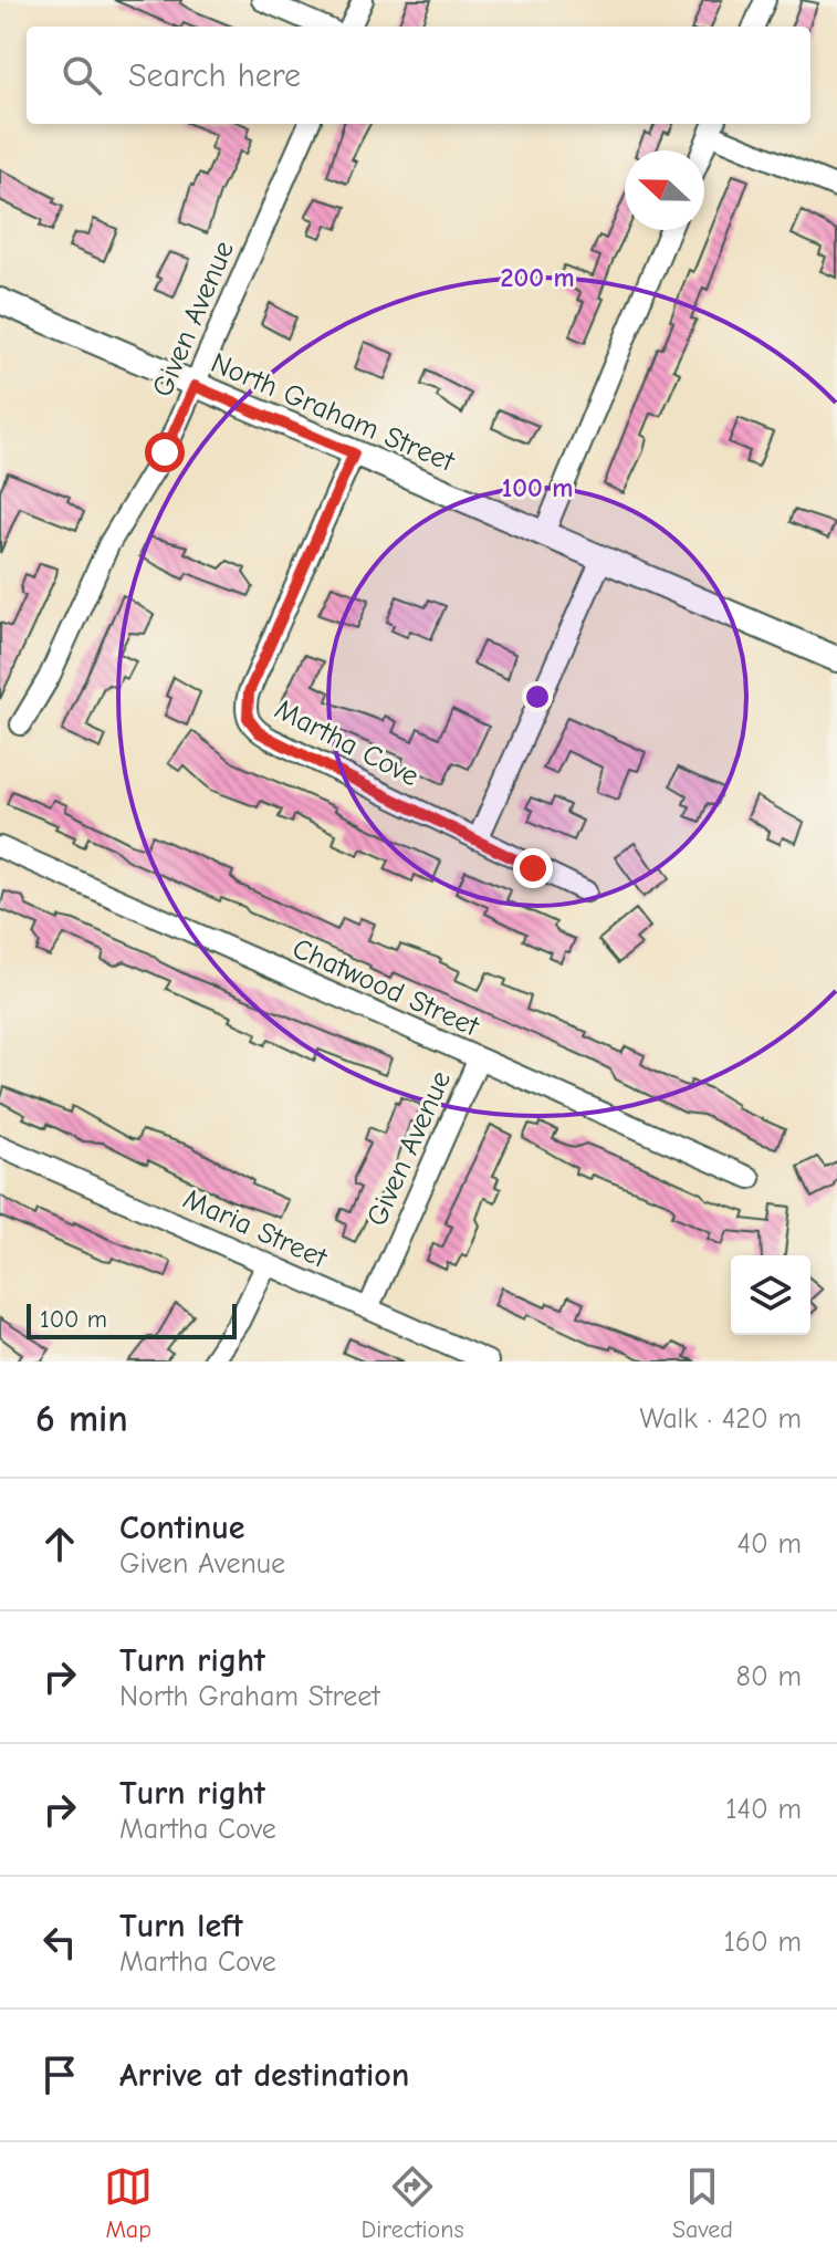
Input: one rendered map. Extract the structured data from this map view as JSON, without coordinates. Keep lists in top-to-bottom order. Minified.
{"streets":{"main road":["North Graham Street"],"street":["Given Avenue","Martha Cove","Chatwood Street","Maria Street"]},"crossings":[["Given Avenue","North Graham Street"],["Given Avenue","Chatwood Street"],["Given Avenue","Maria Street"],["North Graham Street","Martha Cove"]],"scale_bar":"100 m","north":"left","page":{"search":"Search here","scale":"100 m","heading":["6 min","Walk · 420 m"],"list":[["Continue","Given Avenue","40 m"],["Turn right","North Graham Street","80 m"],["Turn right","Martha Cove","140 m"],["Turn left","Martha Cove","160 m"],"Arrive at destination"],"nav":["Map","Directions","Saved"]},"rings":["200 m","100 m"]}
